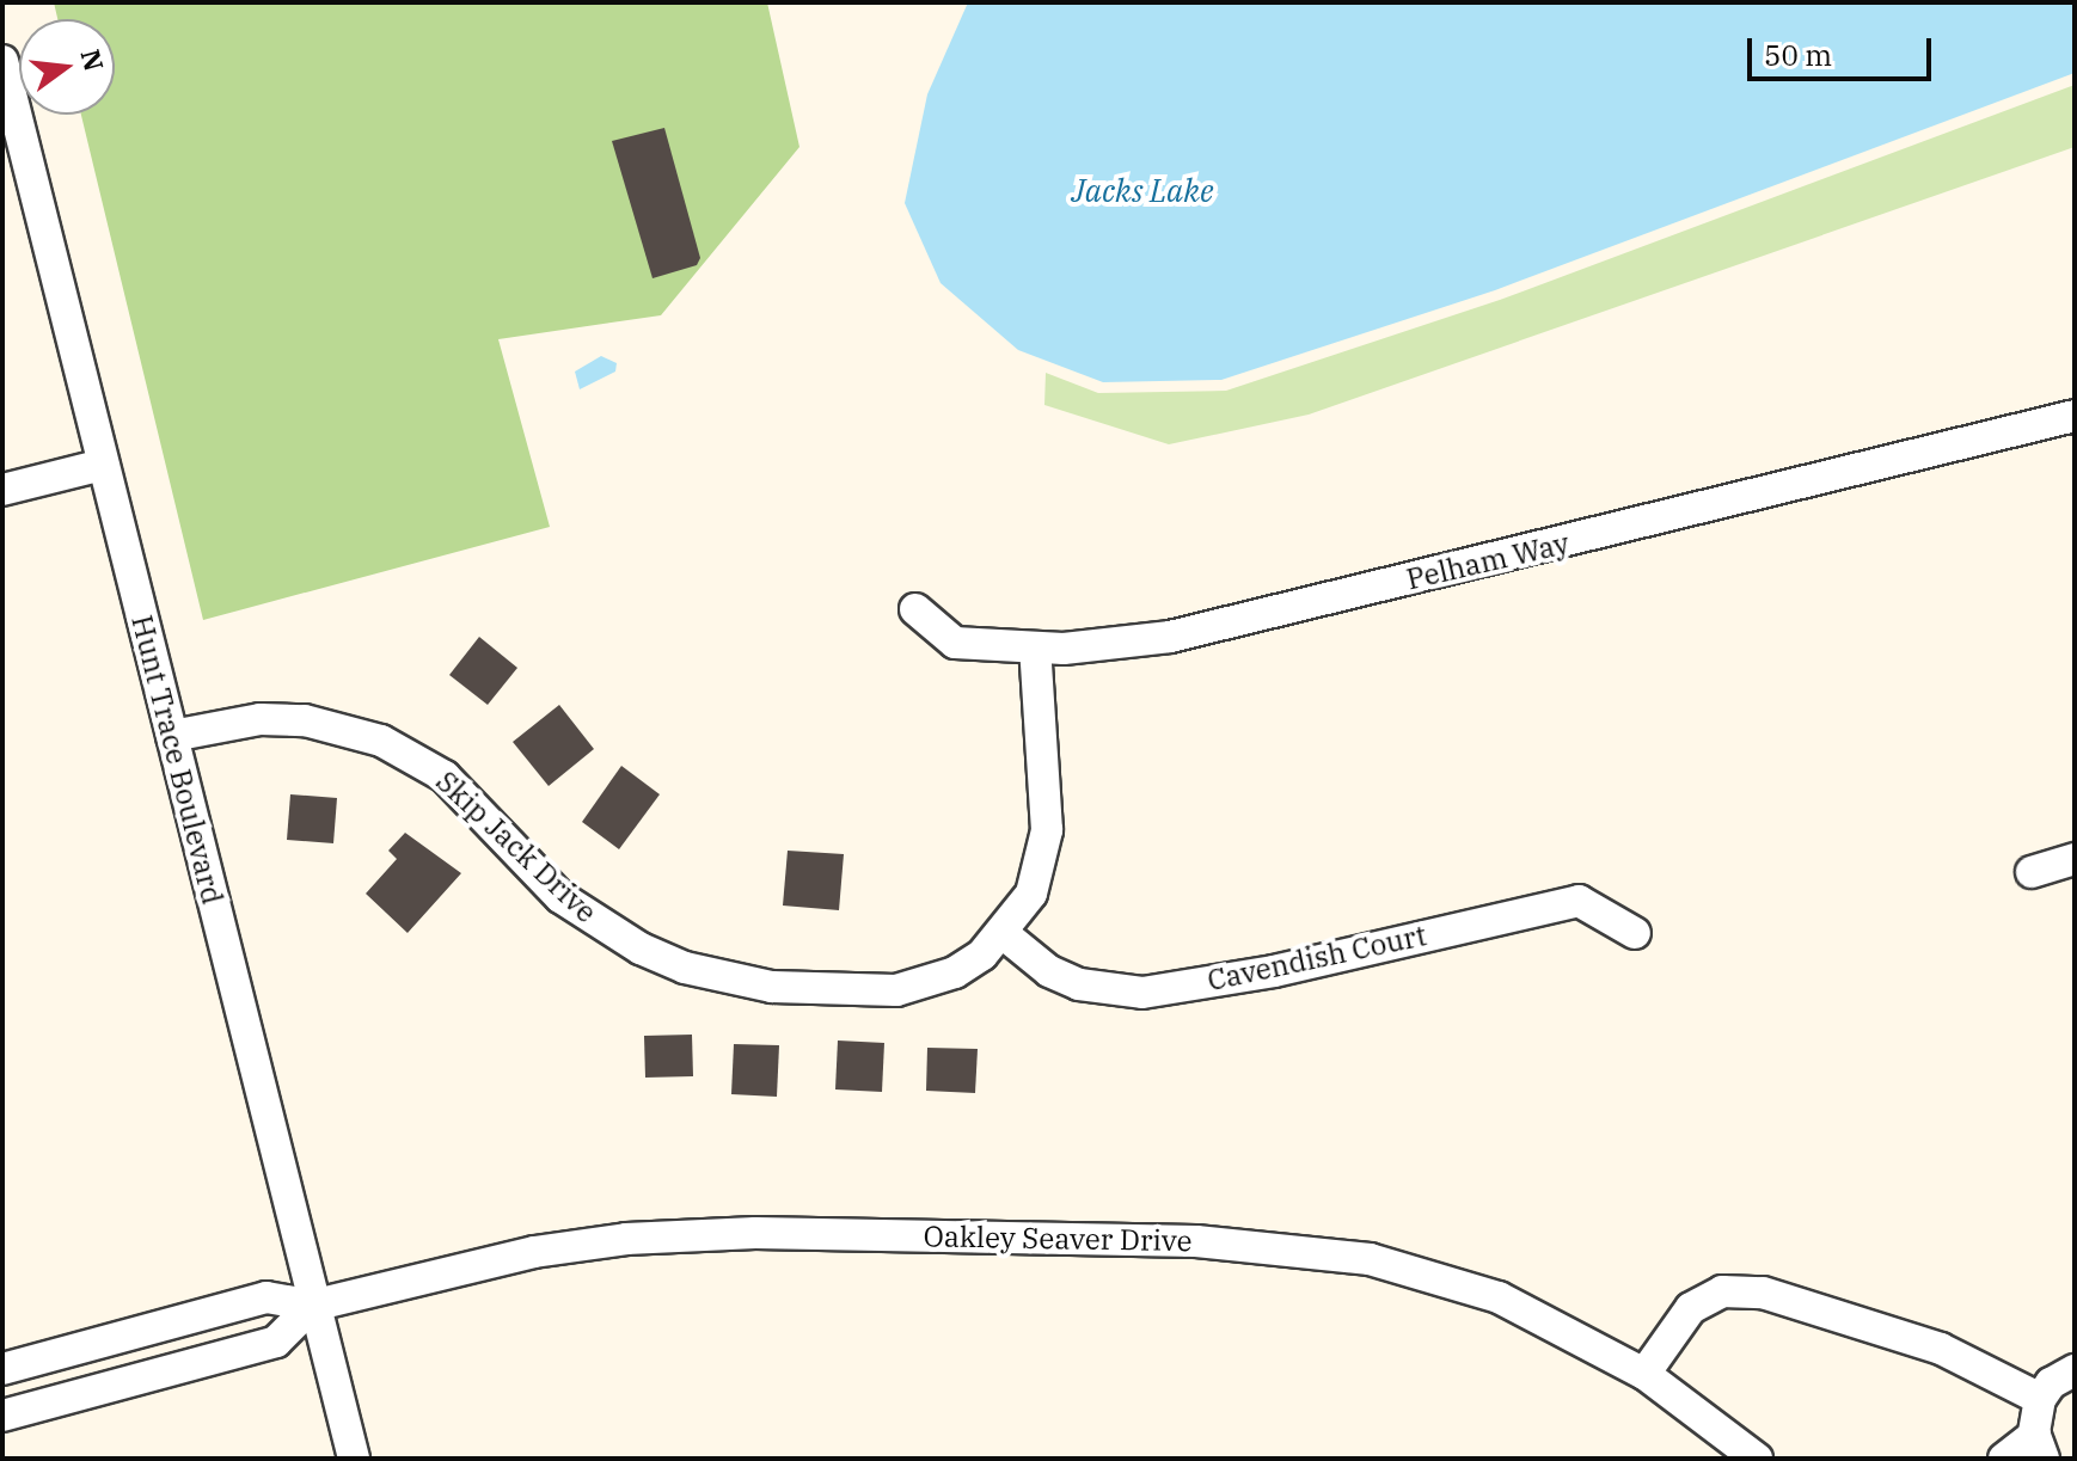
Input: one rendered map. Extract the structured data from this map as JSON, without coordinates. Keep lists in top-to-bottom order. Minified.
{"streets":{"street":["Pelham Way","Hunt Trace Boulevard","Skip Jack Drive","Cavendish Court","Oakley Seaver Drive"]},"crossings":[["Pelham Way","Skip Jack Drive"],["Hunt Trace Boulevard","Skip Jack Drive"],["Hunt Trace Boulevard","Oakley Seaver Drive"],["Skip Jack Drive","Cavendish Court"]],"water":["Jacks Lake"],"scale_bar":"50 m","north":"right"}
